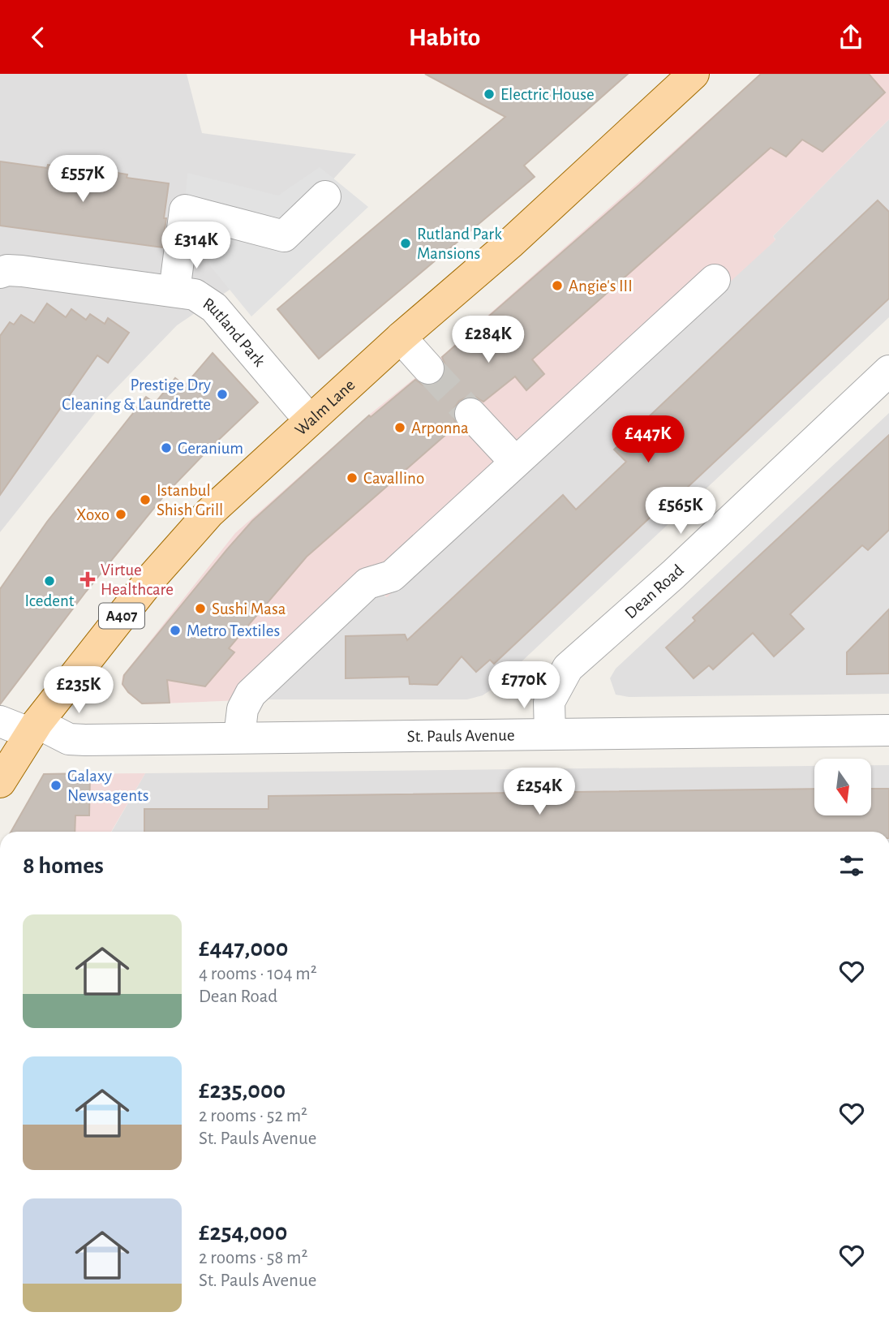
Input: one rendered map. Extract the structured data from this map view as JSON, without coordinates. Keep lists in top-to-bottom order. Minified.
{"streets":{"main road":["Walm Lane","A407"],"street":["Rutland Park","Dean Road","St. Pauls Avenue"]},"crossings":[["Rutland Park","Walm Lane"],["Walm Lane","St. Pauls Avenue"],["Dean Road","St. Pauls Avenue"]],"places":{"other":["Electric House","Rutland Park Mansions","Angie's III","Prestige Dry Cleaning & Laundrette","Arponna","Geranium","Cavallino","Istanbul Shish Grill","Xoxo","Icedent","Sushi Masa","Metro Textiles","Galaxy Newsagents"],"health":["Virtue Healthcare"]},"north":"bottom","page":{"header":"Habito","price":["£557K","£314K","£284K","£447K","£565K","£770K","£235K","£254K"],"heading":"8 homes","list":[{"name":"£447,000","note":"4 rooms · 104 m² · Dean Road"},{"name":"£235,000","note":"2 rooms · 52 m² · St. Pauls Avenue"},{"name":"£254,000","note":"2 rooms · 58 m² · St. Pauls Avenue"}]}}
